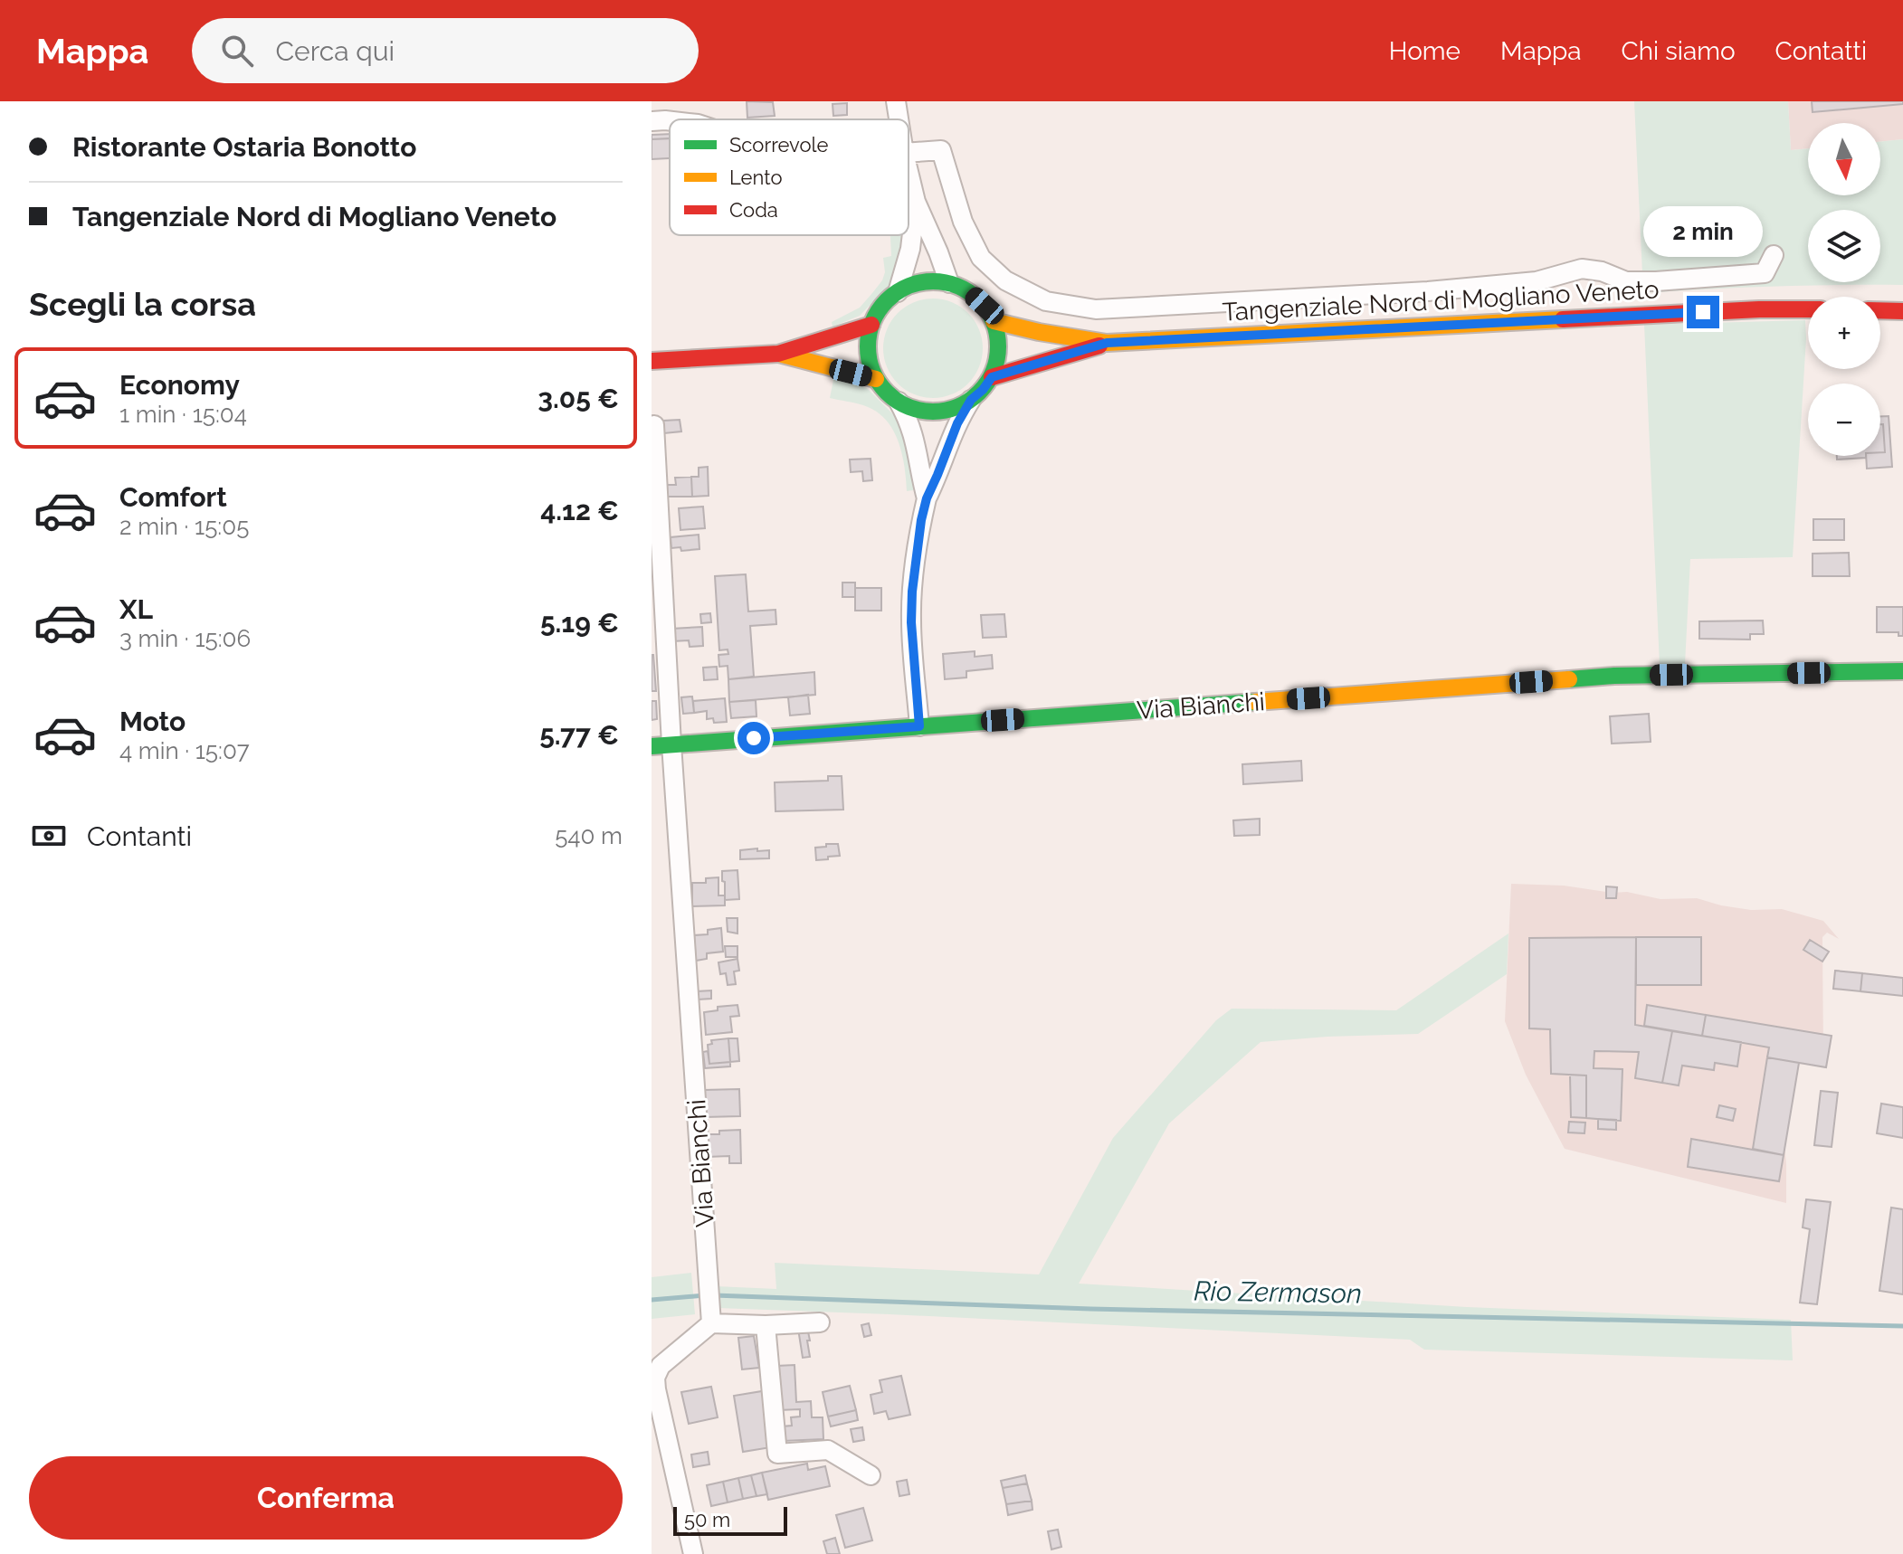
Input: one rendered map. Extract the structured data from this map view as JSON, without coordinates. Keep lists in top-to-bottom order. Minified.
{"streets":{"main road":["Tangenziale Nord di Mogliano Veneto","Via Bianchi"]},"water":["Rio Zermason"],"legend":["Scorrevole","Lento","Coda"],"scale_bar":"50 m","north":"bottom","page":{"header":"Mappa","search":"Cerca qui","nav":["Home","Mappa","Chi siamo","Contatti"],"banner":["Ristorante Ostaria Bonotto","Tangenziale Nord di Mogliano Veneto"],"map_buttons":["+","−"],"bubble":"2 min","heading":"Scegli la corsa","list":[{"name":"Economy","note":"1 min · 15:04","value":"3.05 €"},{"name":"Comfort","note":"2 min · 15:05","value":"4.12 €"},{"name":"XL","note":"3 min · 15:06","value":"5.19 €"},{"name":"Moto","note":"4 min · 15:07","value":"5.77 €"}],"pay":["Contanti","540 m"],"buttons":"Conferma","scale":"50 m"}}
